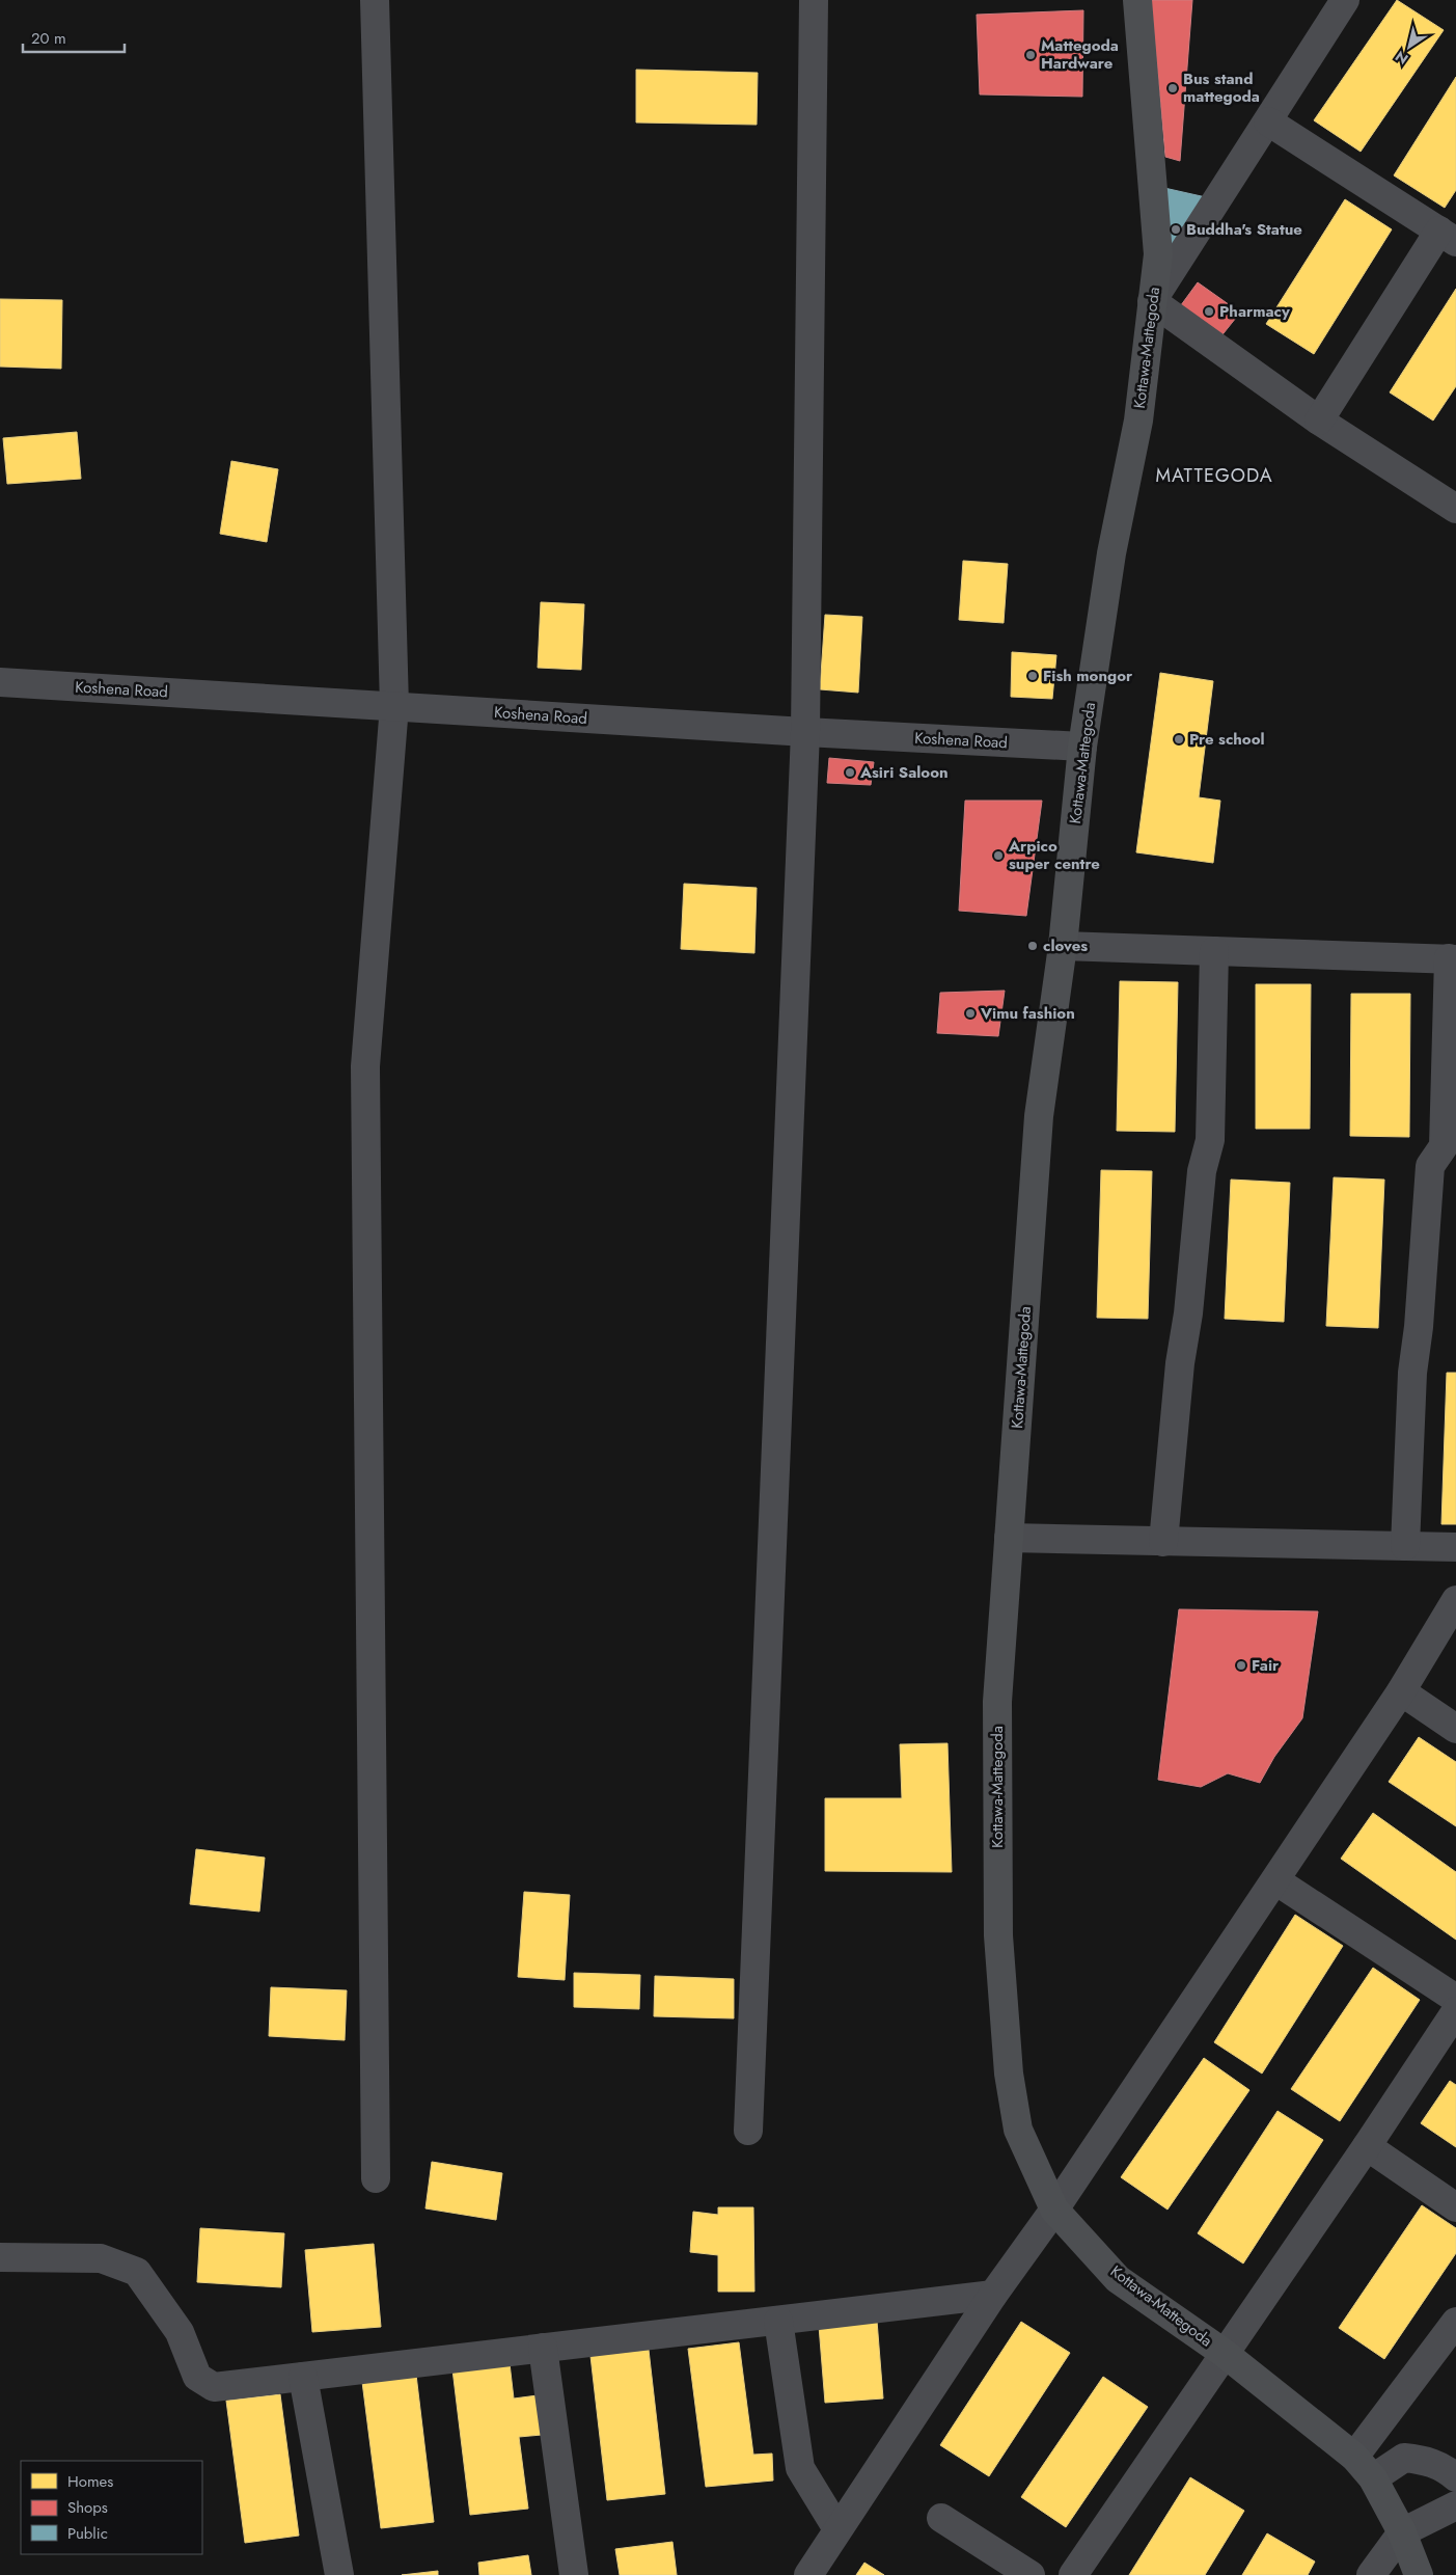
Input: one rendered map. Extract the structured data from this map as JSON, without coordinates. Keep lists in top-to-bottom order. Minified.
{"streets":{"main road":["Kottawa-Mattegoda"],"street":["Koshena Road"]},"crossings":[["Kottawa-Mattegoda","Koshena Road"]],"districts":["MATTEGODA"],"places":["Mattegoda Hardware","Bus stand mattegoda","Buddha's Statue","Pharmacy","Fish mongor","Pre school","Asiri Saloon","Arpico super centre","cloves","Vimu fashion","Fair"],"legend":["Homes","Shops","Public"],"scale_bar":"20 m","north":"bottom left"}
